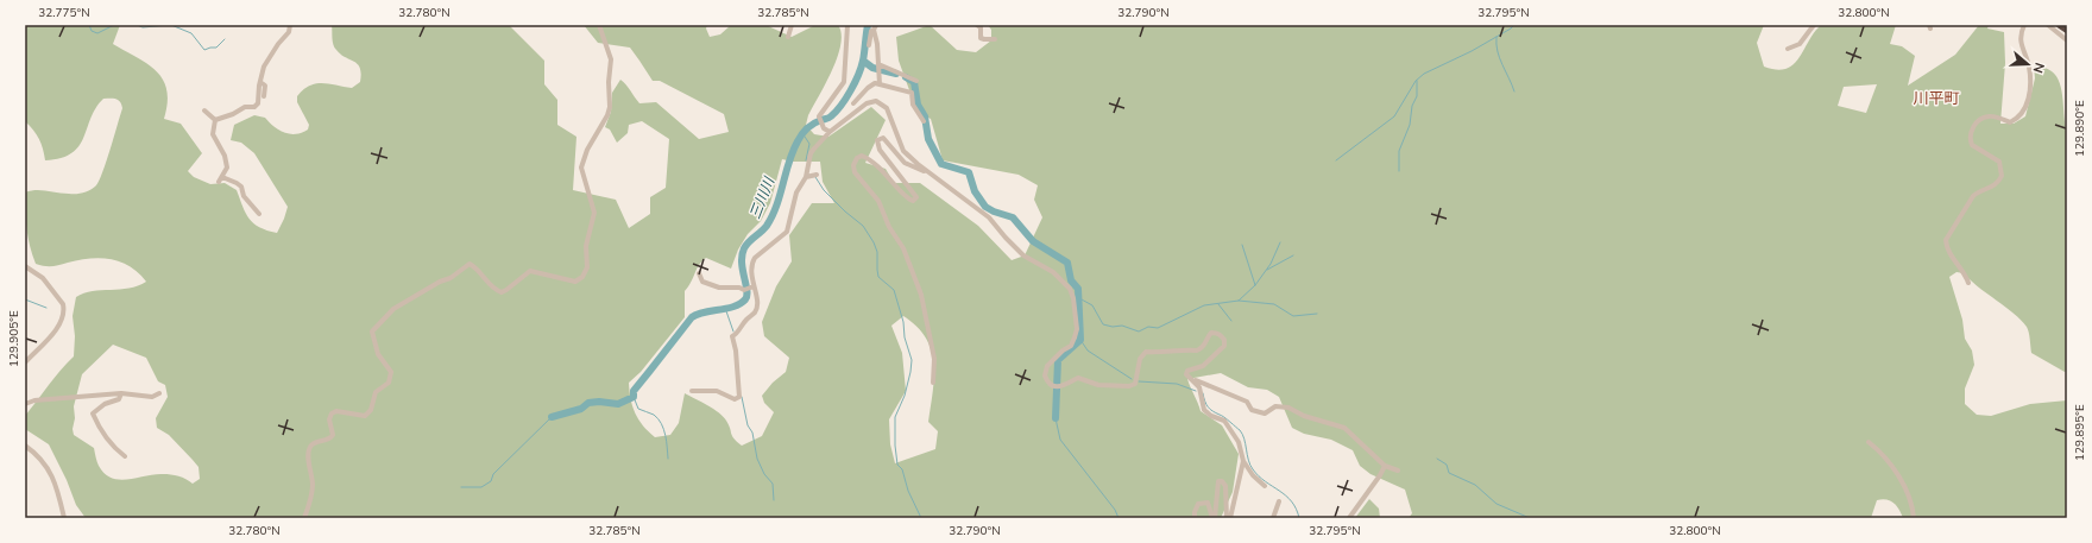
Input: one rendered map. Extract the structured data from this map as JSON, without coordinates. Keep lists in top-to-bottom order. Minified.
{"districts":["川平町"],"water":["三川川"],"north":"right","coordinates":["32.775°N","32.780°N","32.785°N","32.790°N","32.795°N","32.800°N","129.890°E","129.905°E","129.895°E"]}
